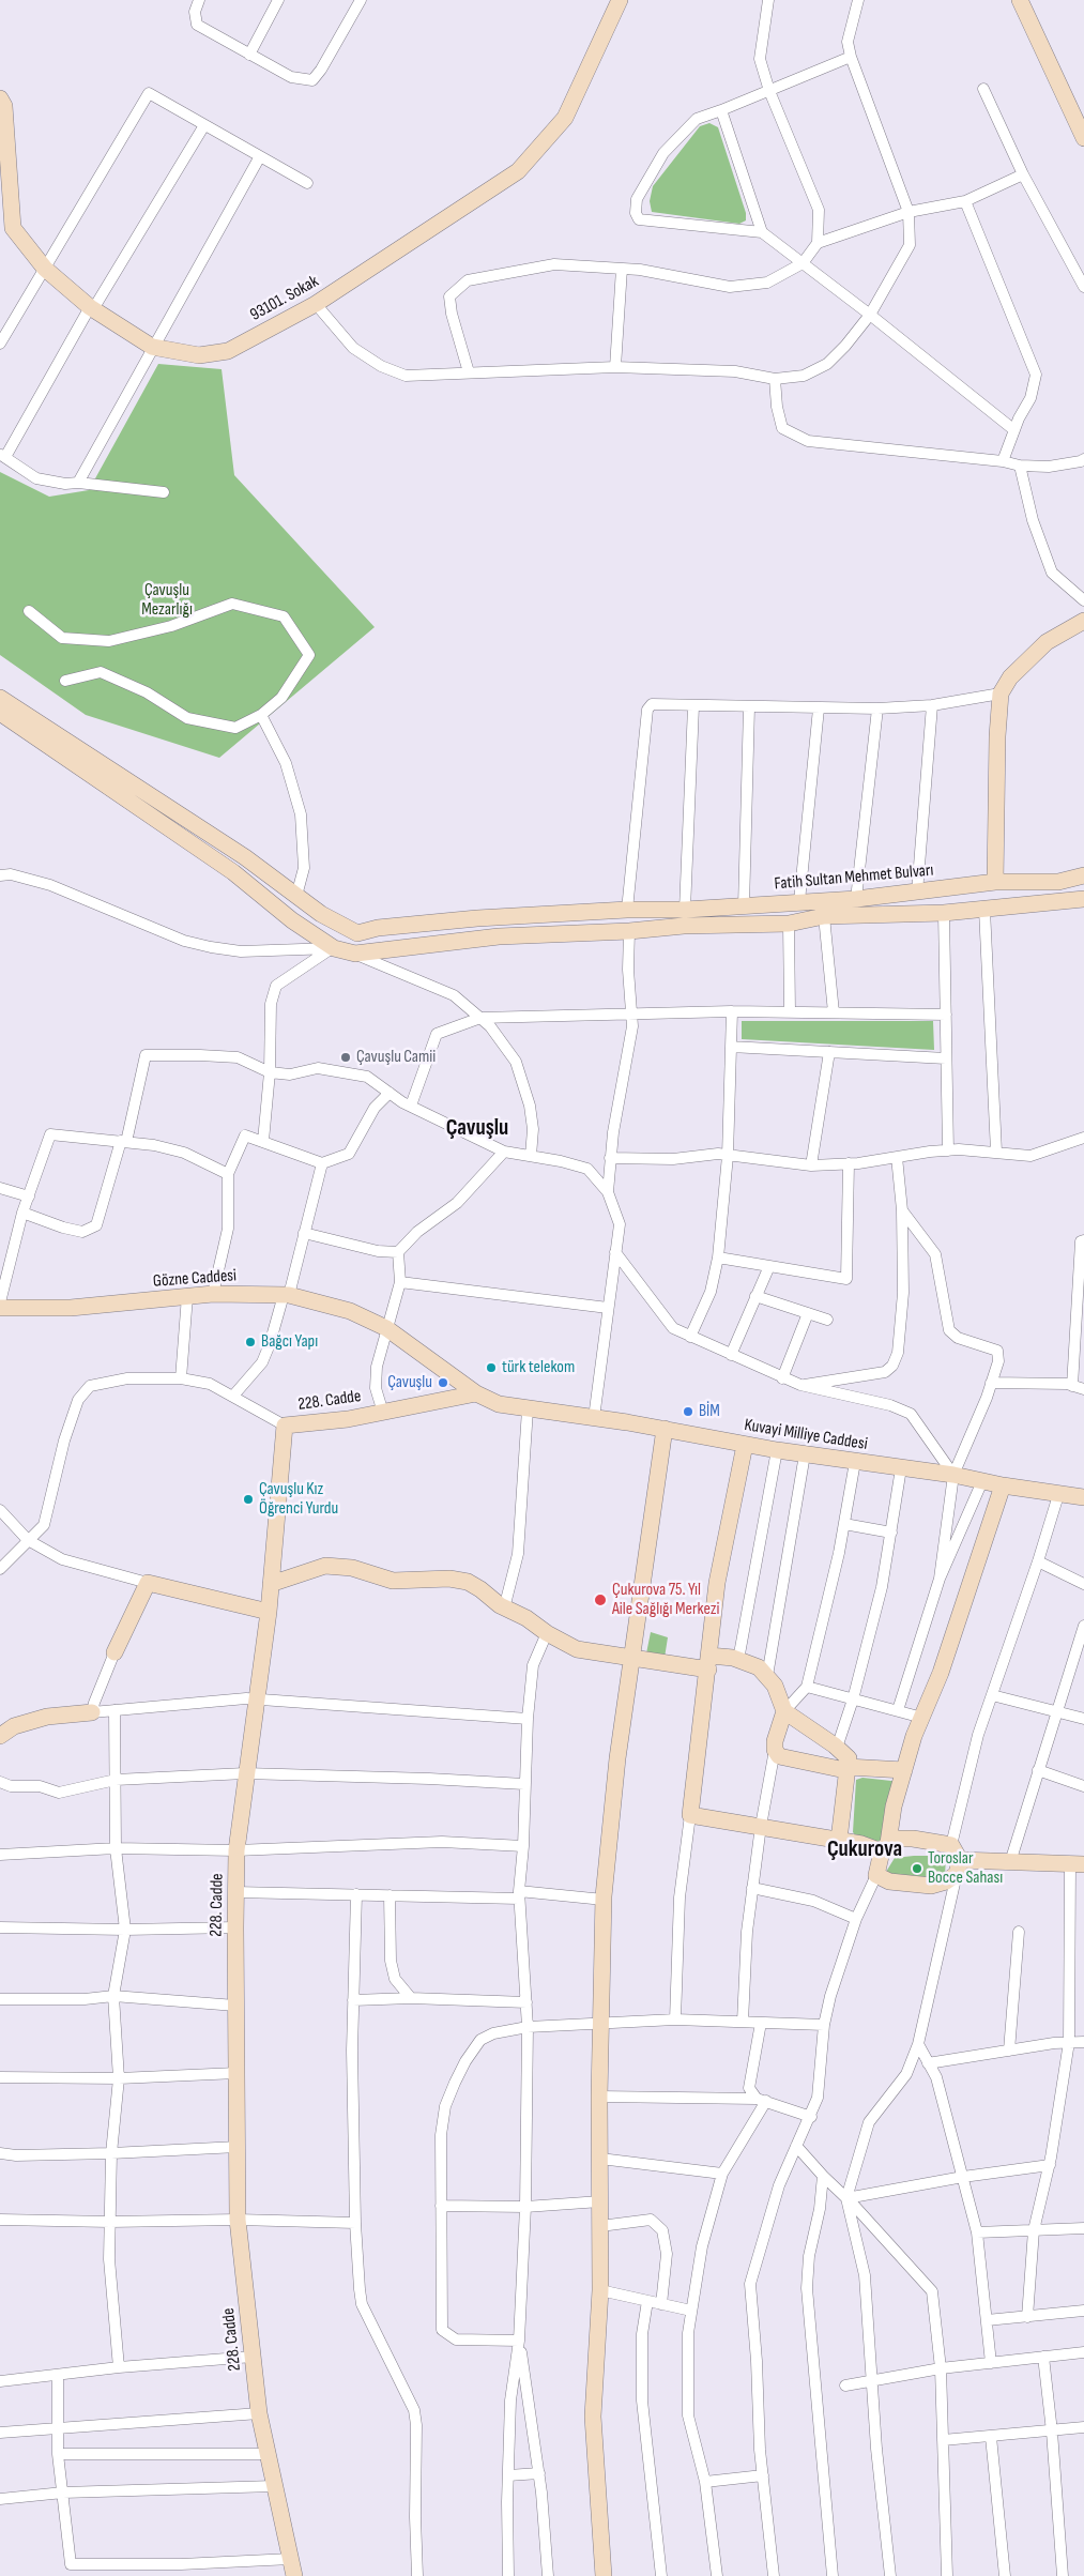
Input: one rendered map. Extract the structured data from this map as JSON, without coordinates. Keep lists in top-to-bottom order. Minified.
{"streets":{"street":["93101. Sokak","Fatih Sultan Mehmet Bulvarı","Gözne Caddesi","228. Cadde","Kuvayi Milliye Caddesi"]},"crossings":[["Gözne Caddesi","Kuvayi Milliye Caddesi"],["228. Cadde","Kuvayi Milliye Caddesi"]],"districts":["Çavuşlu","Çukurova"],"parks":["Çavuşlu Mezarlığı"],"places":["Çavuşlu Camii","Bağcı Yapı","türk telekom","Çavuşlu","BİM","Çavuşlu Kız Öğrenci Yurdu","Çukurova 75. Yıl Aile Sağlığı Merkezi","Toroslar Bocce Sahası"]}
